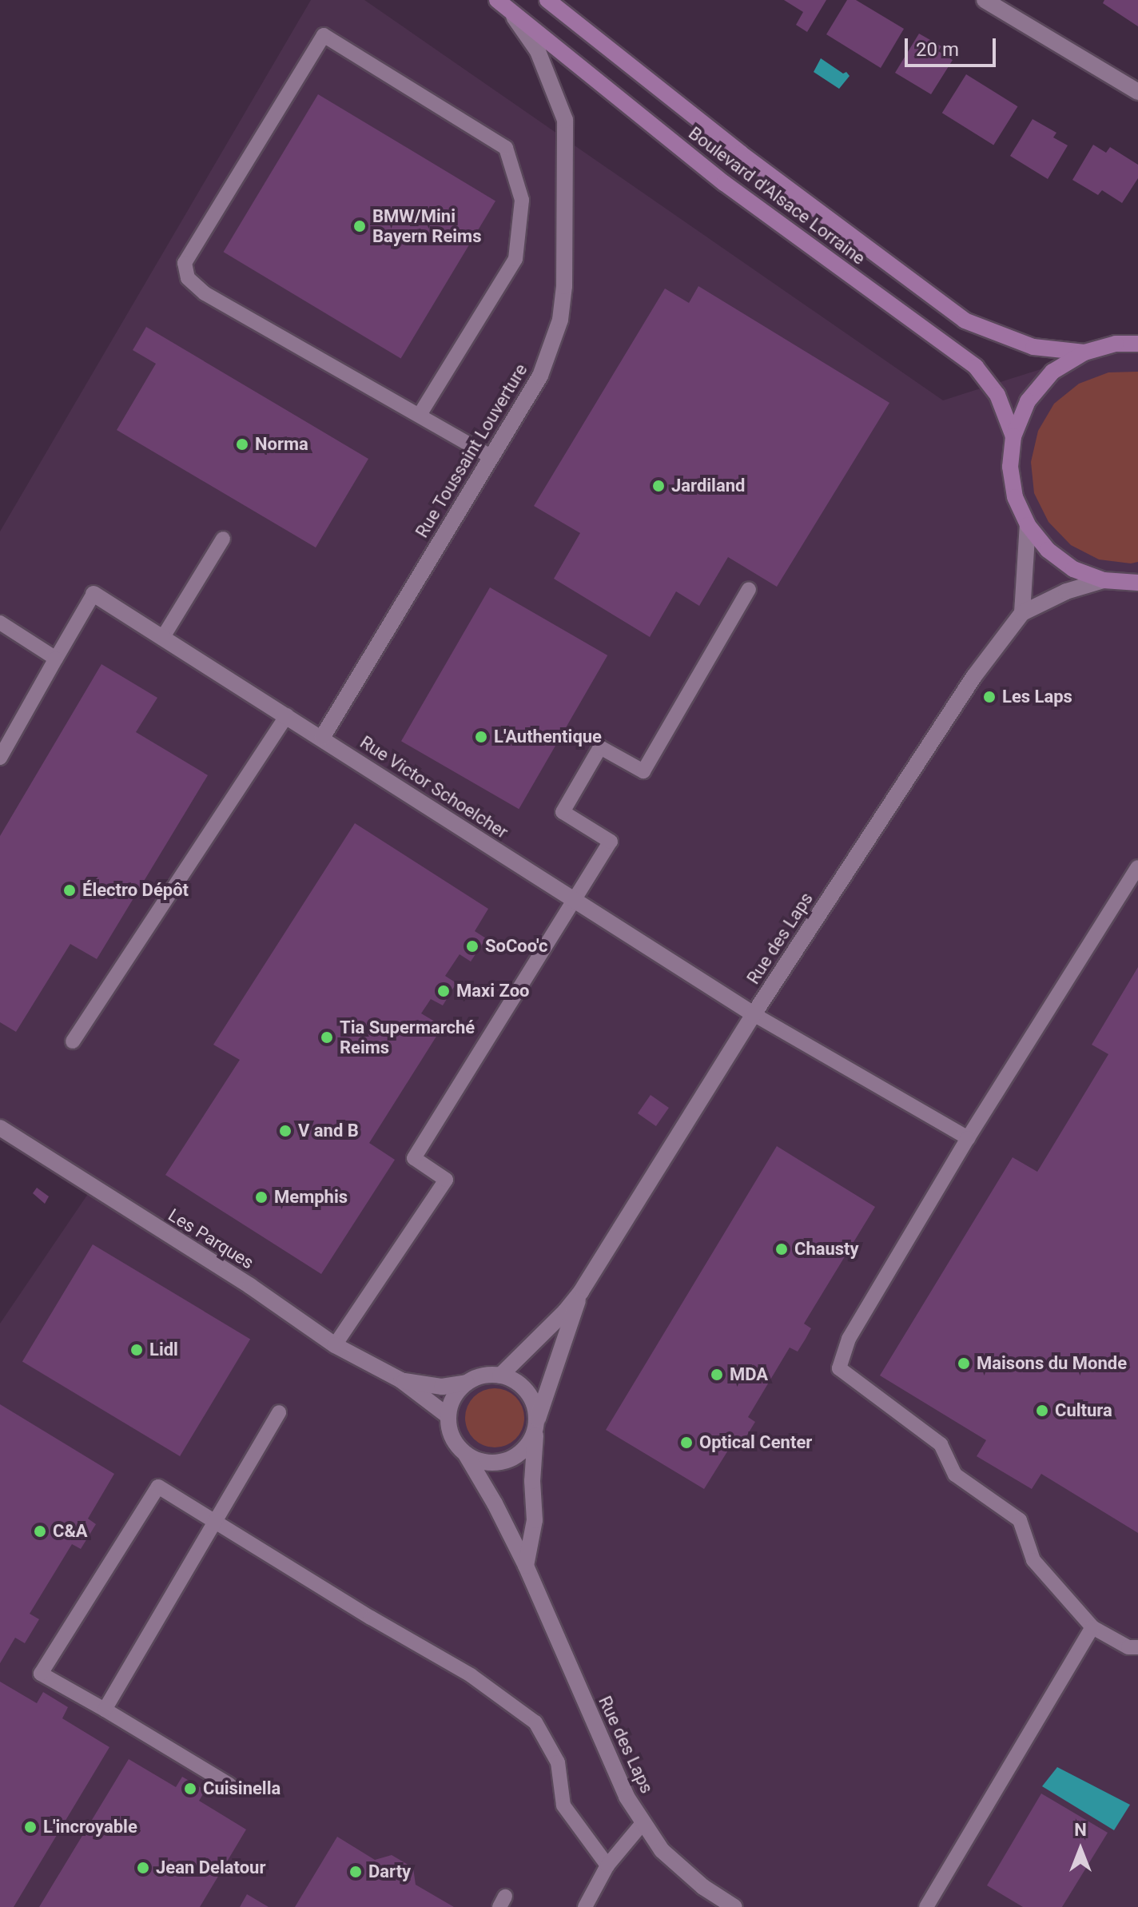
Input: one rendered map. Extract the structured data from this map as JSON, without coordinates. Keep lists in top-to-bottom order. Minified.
{"streets":{"main road":["Boulevard d'Alsace Lorraine"],"street":["Rue Toussaint Louverture","Rue Victor Schoelcher","Rue des Laps","Les Parques"]},"crossings":[["Boulevard d'Alsace Lorraine","Rue Toussaint Louverture"],["Rue Toussaint Louverture","Rue Victor Schoelcher"],["Rue Victor Schoelcher","Rue des Laps"],["Rue des Laps","Les Parques"]],"places":["BMW/Mini Bayern Reims","Norma","Jardiland","Les Laps","L'Authentique","Électro Dépôt","SoCoo'c","Maxi Zoo","Tia Supermarché Reims","V and B","Memphis","Chausty","Lidl","Maisons du Monde","MDA","Cultura","Optical Center","C&A","Cuisinella","L'incroyable","Jean Delatour","Darty"],"scale_bar":"20 m","north":"top"}
